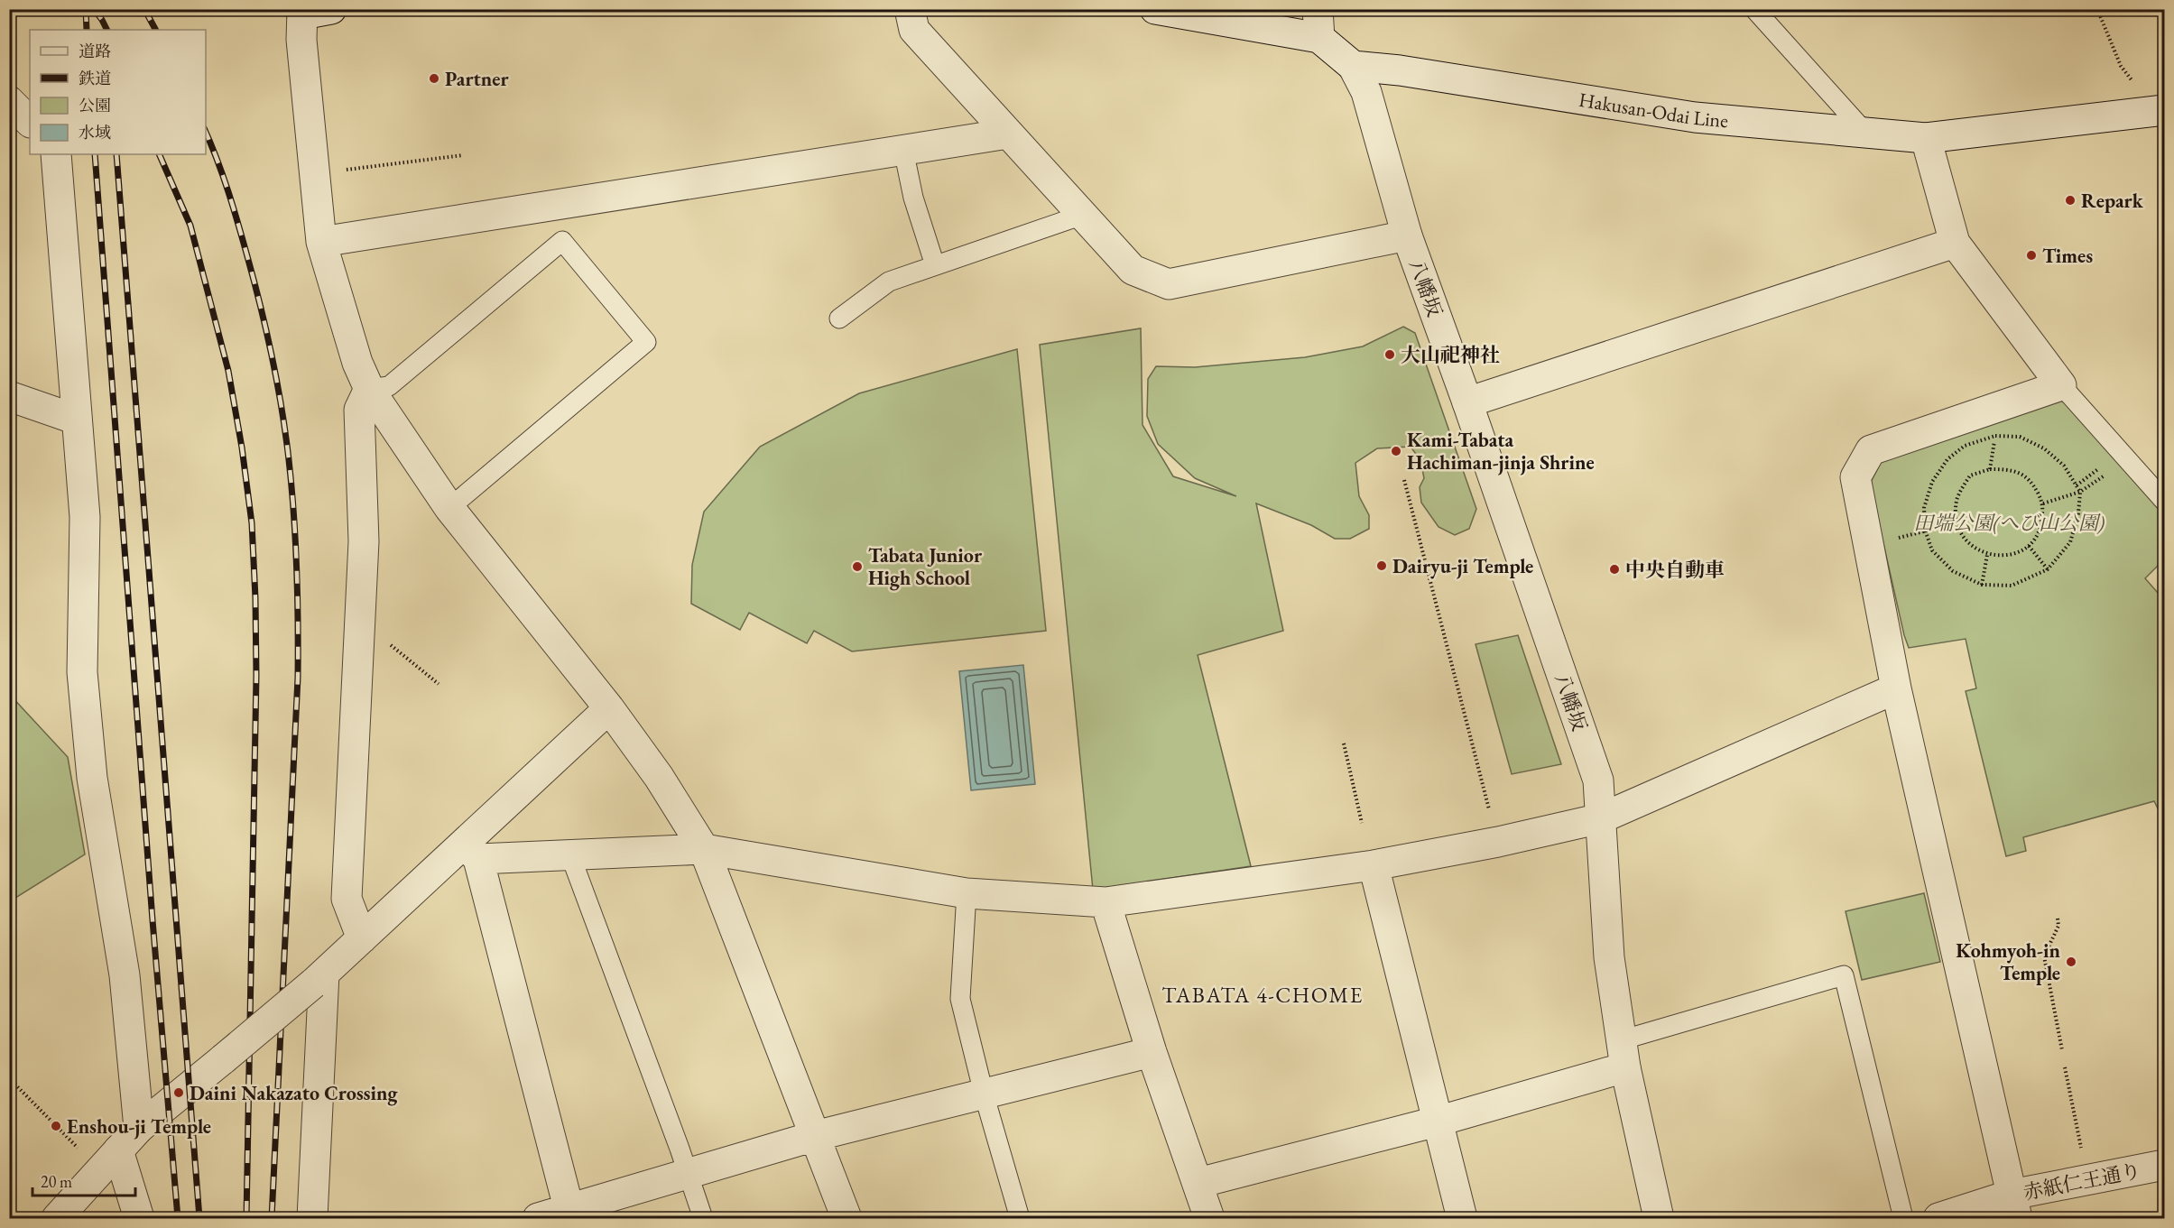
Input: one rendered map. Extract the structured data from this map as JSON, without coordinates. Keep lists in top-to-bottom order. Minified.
{"streets":{"street":["Hakusan-Odai Line","八幡坂","赤紙仁王通り"]},"crossings":[["Hakusan-Odai Line","八幡坂"]],"districts":["TABATA 4-CHOME"],"parks":["田端公園(へび山公園)"],"places":["Partner","Repark","Times","大山祀神社","Kami-Tabata Hachiman-jinja Shrine","Dairyu-ji Temple","Tabata Junior High School","中央自動車","Kohmyoh-in Temple","Daini Nakazato Crossing","Enshou-ji Temple"],"legend":["道路","鉄道","公園","水域"],"scale_bar":"20 m"}
